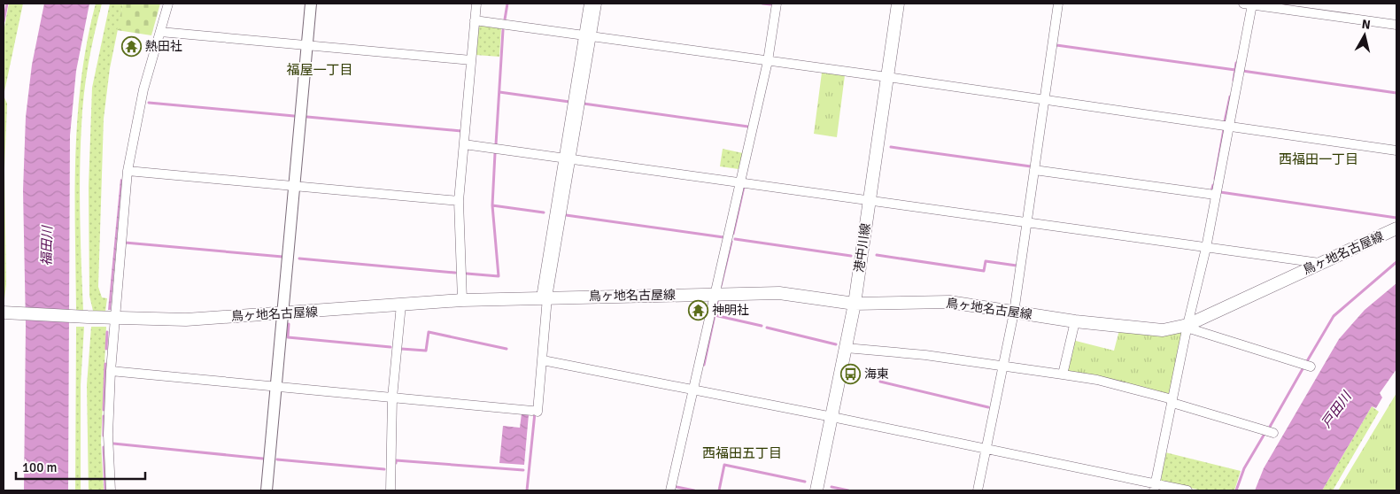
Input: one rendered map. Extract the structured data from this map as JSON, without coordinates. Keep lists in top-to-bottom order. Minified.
{"streets":{"main road":["港中川線","鳥ヶ地名古屋線"]},"crossings":[["港中川線","鳥ヶ地名古屋線"]],"districts":["福屋一丁目","西福田一丁目","西福田五丁目"],"water":["福田川","戸田川"],"places":{"temple":["熱田社","神明社"],"bus stop":["海東"]},"scale_bar":"100 m","north":"top"}
